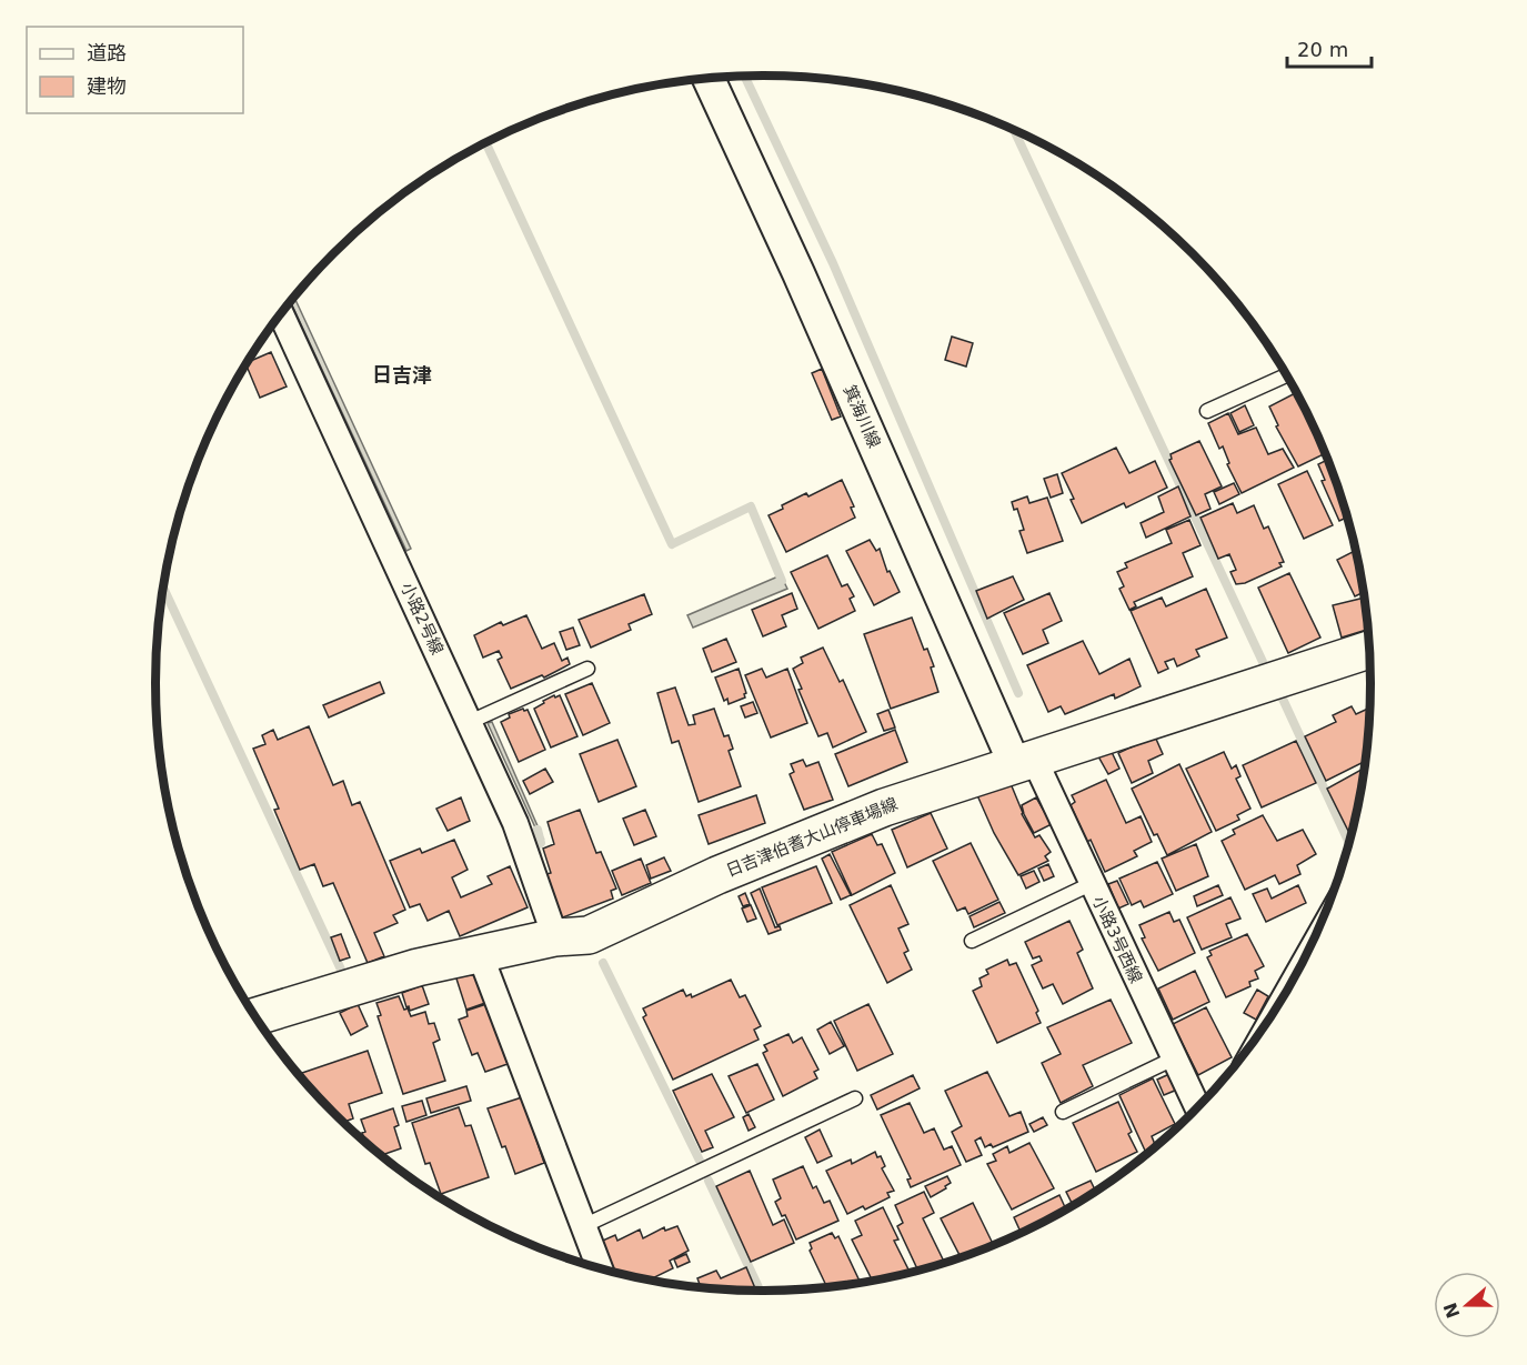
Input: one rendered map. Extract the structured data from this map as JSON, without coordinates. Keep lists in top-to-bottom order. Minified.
{"streets":{"main road":["日吉津伯耆大山停車場線"],"street":["箕海川線","小路2号線","小路3号西線"]},"crossings":[["箕海川線","日吉津伯耆大山停車場線"],["箕海川線","小路3号西線"],["小路2号線","日吉津伯耆大山停車場線"],["日吉津伯耆大山停車場線","小路3号西線"]],"districts":["日吉津"],"legend":["道路","建物"],"scale_bar":"20 m","north":"left"}
